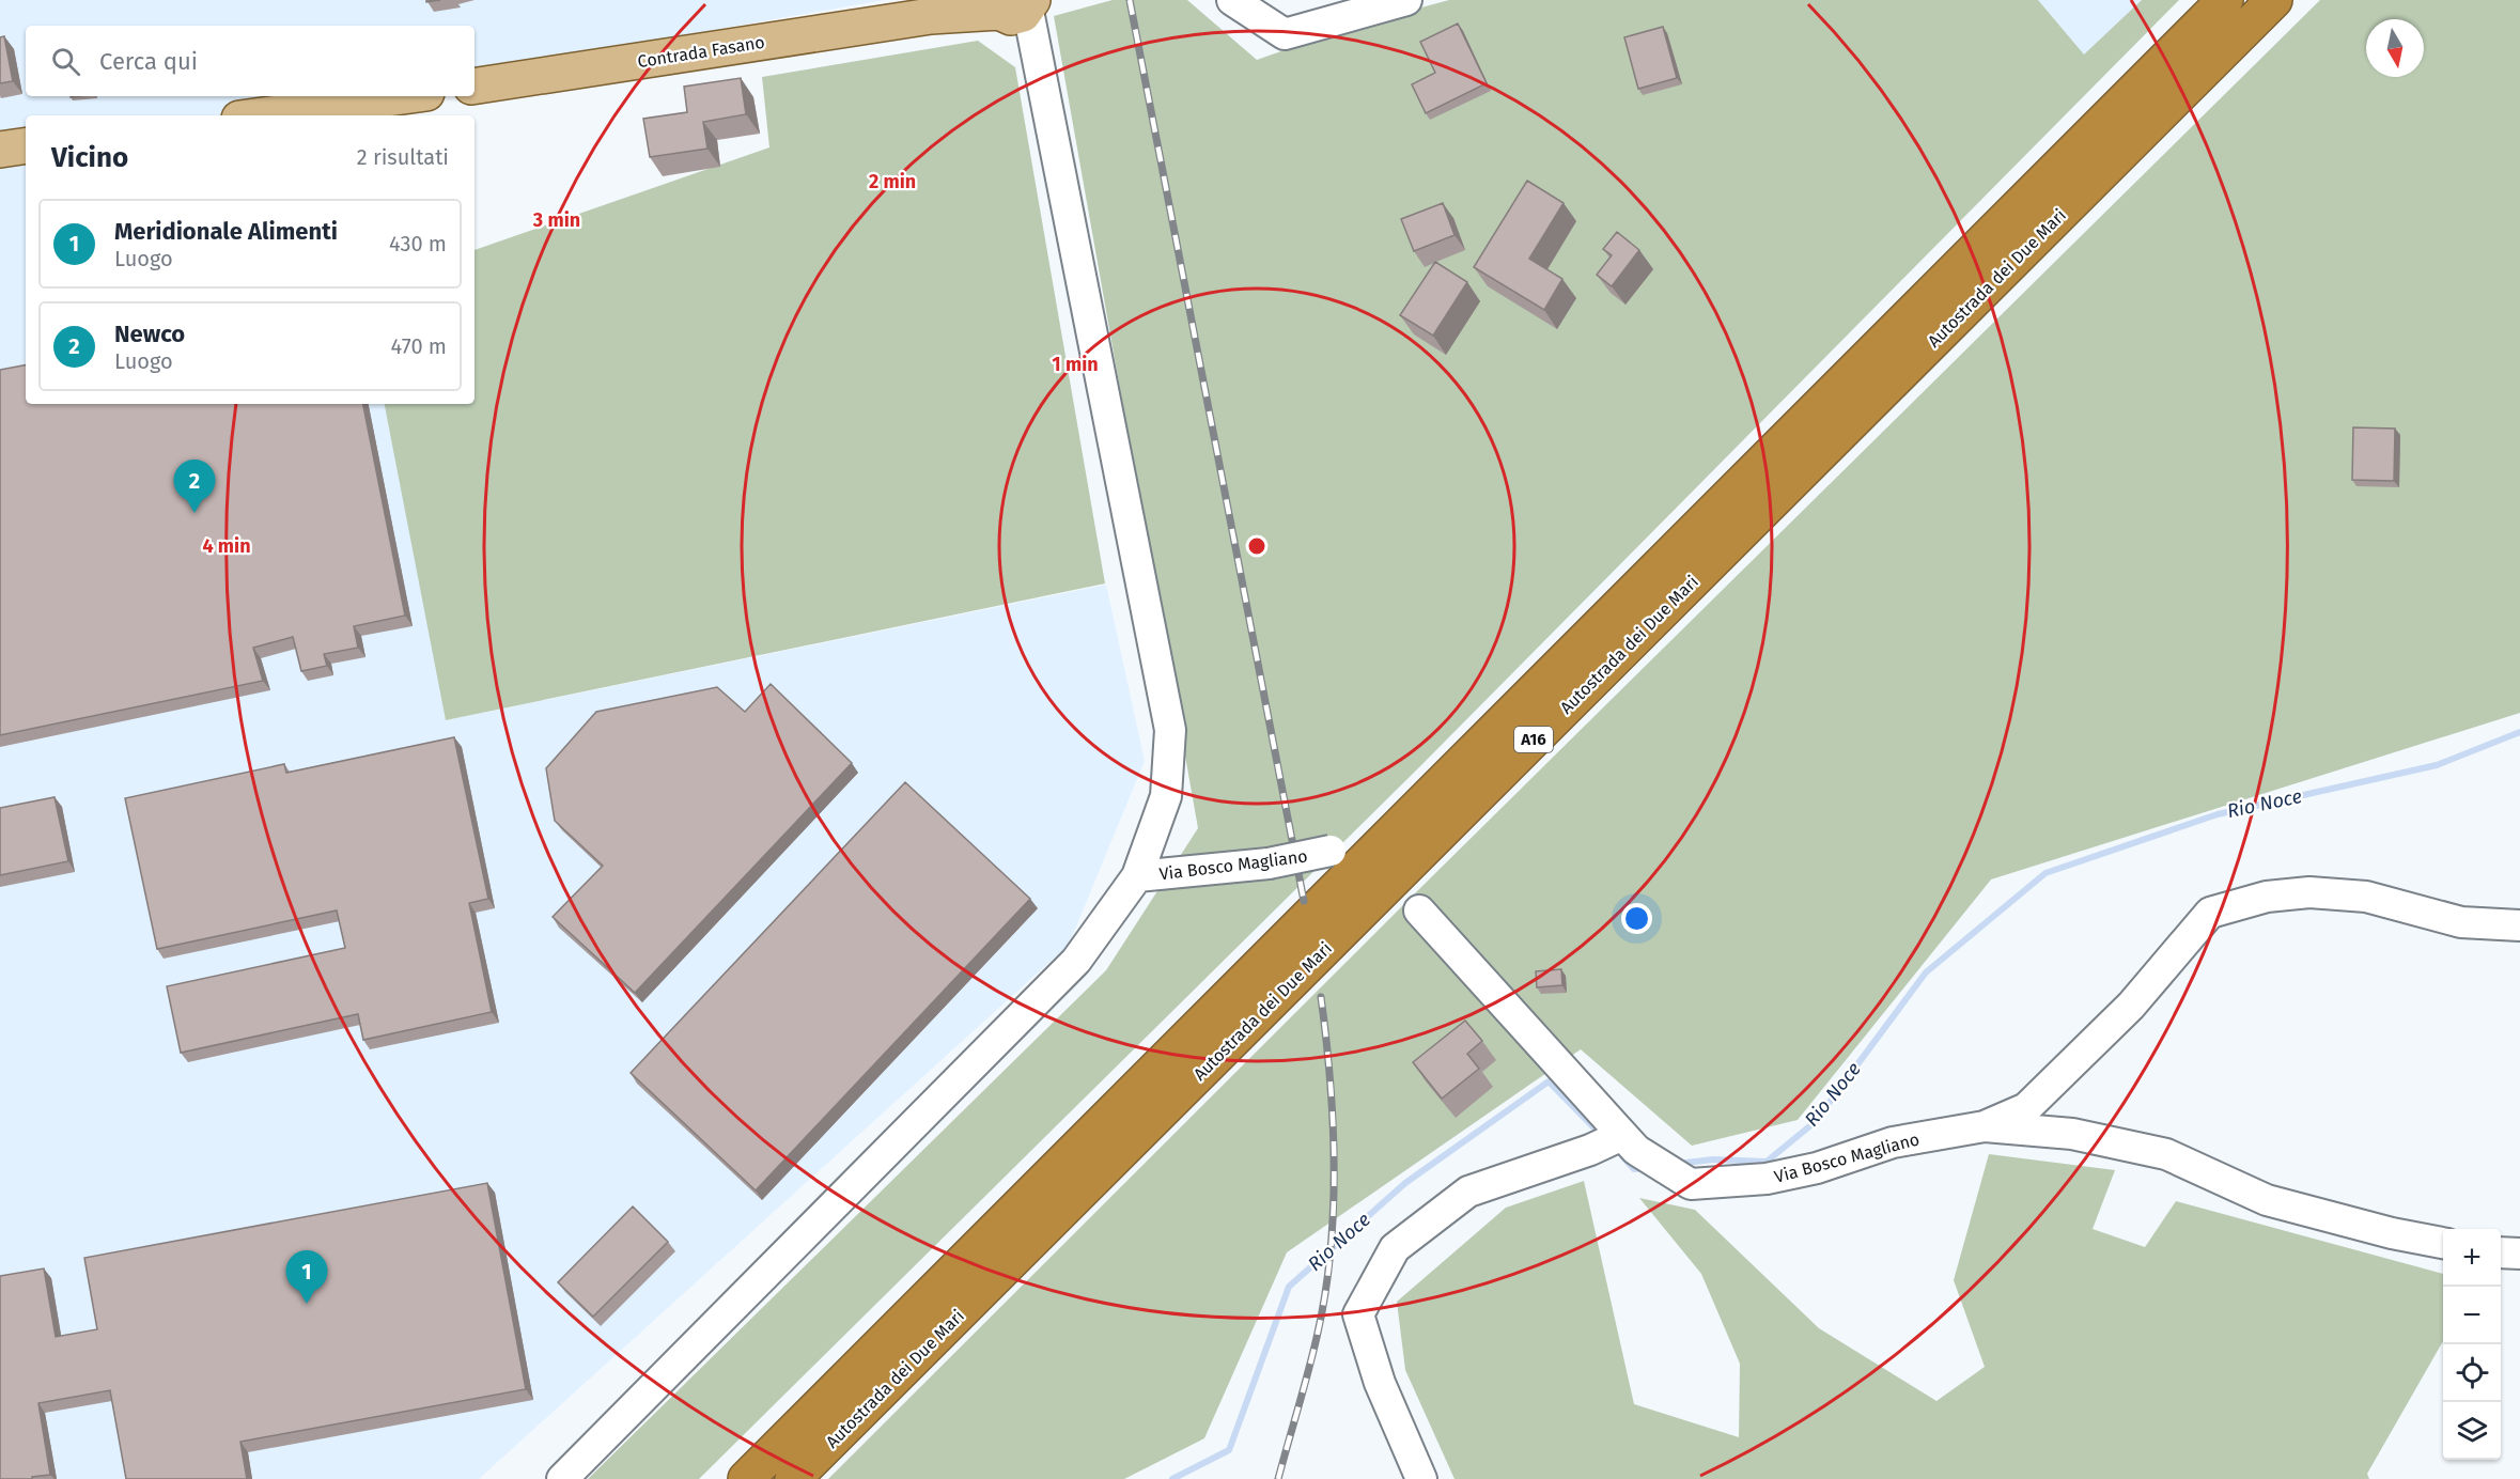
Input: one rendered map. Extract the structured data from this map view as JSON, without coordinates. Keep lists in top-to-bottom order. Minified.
{"streets":{"highway":["Autostrada dei Due Mari","A16"],"main road":["Contrada Fasano"],"street":["Via Bosco Magliano"]},"water":["Rio Noce"],"north":"bottom","page":{"search":"Cerca qui","heading":["Vicino","2 risultati"],"list":[{"mark":"1","name":"Meridionale Alimenti","note":"Luogo","value":"430 m"},{"mark":"2","name":"Newco","note":"Luogo","value":"470 m"}],"pins":["2","1"],"map_buttons":["+","−"]},"rings":["2 min","3 min","1 min","4 min"]}
